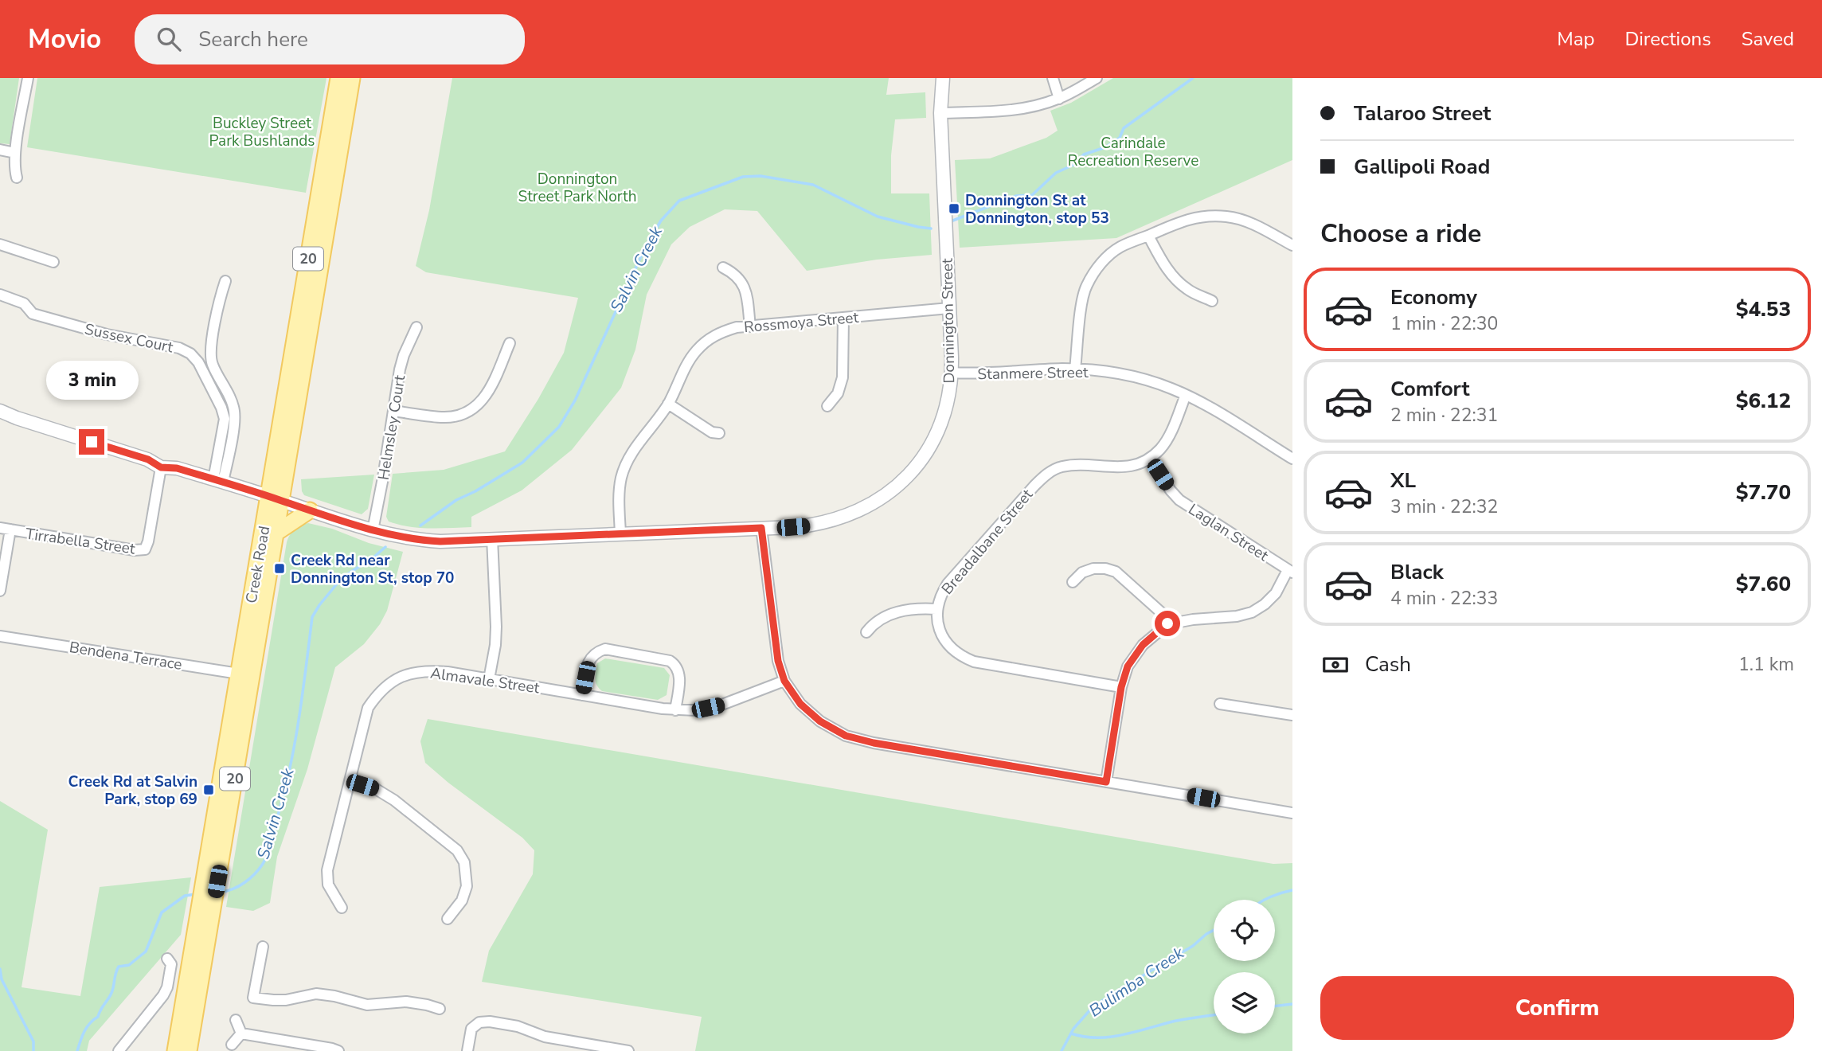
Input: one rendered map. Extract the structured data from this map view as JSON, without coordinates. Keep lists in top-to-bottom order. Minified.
{"streets":{"main road":["20","Creek Road"],"street":["Donnington Street","Rossmoya Street","Sussex Court","Stanmere Street","Helmsley Court","Laglan Street","Tirrabella Street","Breadalbane Street","Bendena Terrace","Almavale Street"]},"crossings":[["Donnington Street","Rossmoya Street"],["Donnington Street","Stanmere Street"],["Donnington Street","Helmsley Court"],["Donnington Street","Tirrabella Street"],["Donnington Street","Creek Road"],["Laglan Street","Breadalbane Street"],["Creek Road","Bendena Terrace"]],"water":["Salvin Creek","Bulimba Creek"],"parks":["Buckley Street Park Bushlands","Carindale Recreation Reserve","Donnington Street Park North"],"places":{"transit":["Donnington St at Donnington, stop 53","Creek Rd near Donnington St, stop 70","Creek Rd at Salvin Park, stop 69"]},"page":{"header":"Movio","search":"Search here","nav":["Map","Directions","Saved"],"banner":["Talaroo Street","Gallipoli Road"],"heading":"Choose a ride","list":[{"name":"Economy","note":"1 min · 22:30","value":"$4.53"},{"name":"Comfort","note":"2 min · 22:31","value":"$6.12"},{"name":"XL","note":"3 min · 22:32","value":"$7.70"},{"name":"Black","note":"4 min · 22:33","value":"$7.60"}],"bubble":"3 min","pay":["Cash","1.1 km"],"buttons":"Confirm"}}
